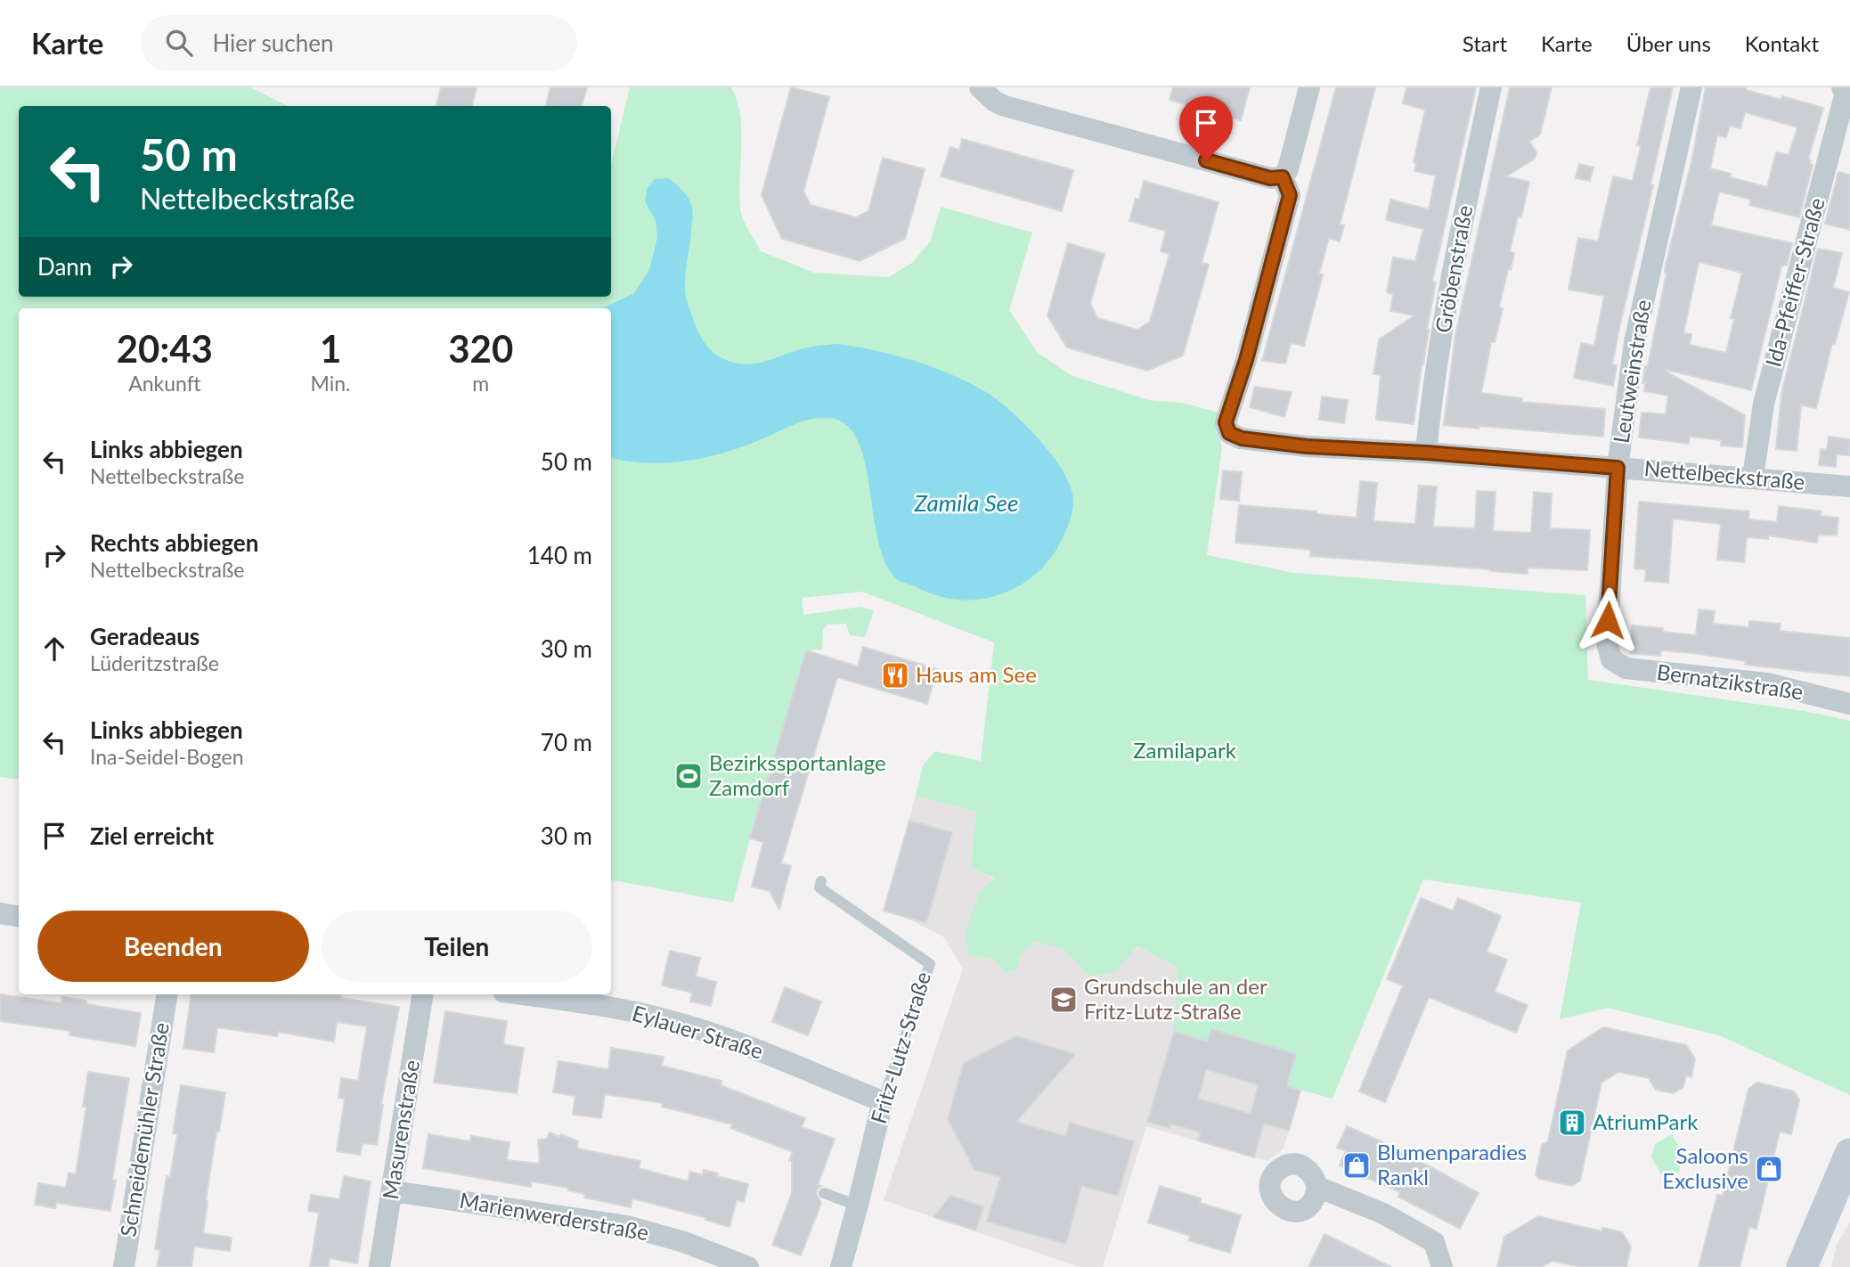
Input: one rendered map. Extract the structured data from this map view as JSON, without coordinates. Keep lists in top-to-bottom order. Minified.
{"streets":{"street":["Gröbenstraße","Ida-Pfeiffer-Straße","Leutweinstraße","Nettelbeckstraße","Bernatzikstraße","Eylauer Straße","Fritz-Lutz-Straße","Schneidemühler Straße","Masurenstraße","Marienwerderstraße"]},"crossings":[["Gröbenstraße","Nettelbeckstraße"],["Ida-Pfeiffer-Straße","Nettelbeckstraße"],["Leutweinstraße","Nettelbeckstraße"],["Leutweinstraße","Bernatzikstraße"],["Eylauer Straße","Fritz-Lutz-Straße"],["Masurenstraße","Marienwerderstraße"]],"water":["Zamila See"],"parks":["Zamilapark"],"places":{"restaurant":["Haus am See"],"sports":["Bezirkssportanlage Zamdorf"],"school or university":["Grundschule an der Fritz-Lutz-Straße"],"building":["AtriumPark"],"shop":["Blumenparadies Rankl","Saloons Exclusive"]},"page":{"header":"Karte","search":"Hier suchen","nav":["Start","Karte","Über uns","Kontakt"],"turn":["50 m","Nettelbeckstraße"],"then":"Dann","eta":["20:43","Ankunft","1","Min.","320","m"],"list":[{"name":"Links abbiegen","note":"Nettelbeckstraße","value":"50 m"},{"name":"Rechts abbiegen","note":"Nettelbeckstraße","value":"140 m"},{"name":"Geradeaus","note":"Lüderitzstraße","value":"30 m"},{"name":"Links abbiegen","note":"Ina-Seidel-Bogen","value":"70 m"},{"name":"Ziel erreicht","value":"30 m"}],"buttons":["Beenden","Teilen"]}}
